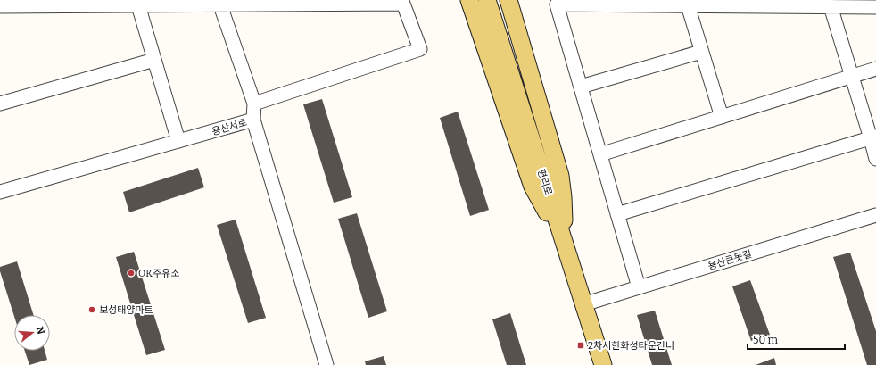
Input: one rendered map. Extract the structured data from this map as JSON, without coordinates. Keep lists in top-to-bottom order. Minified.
{"streets":{"main road":["평리로"],"street":["용산서로","용산큰못길"]},"crossings":[["평리로","용산큰못길"]],"places":{"other":["OK주유소","보성태양마트"],"transit":["2차서한화성타운건너"]},"scale_bar":"50 m","north":"right"}
